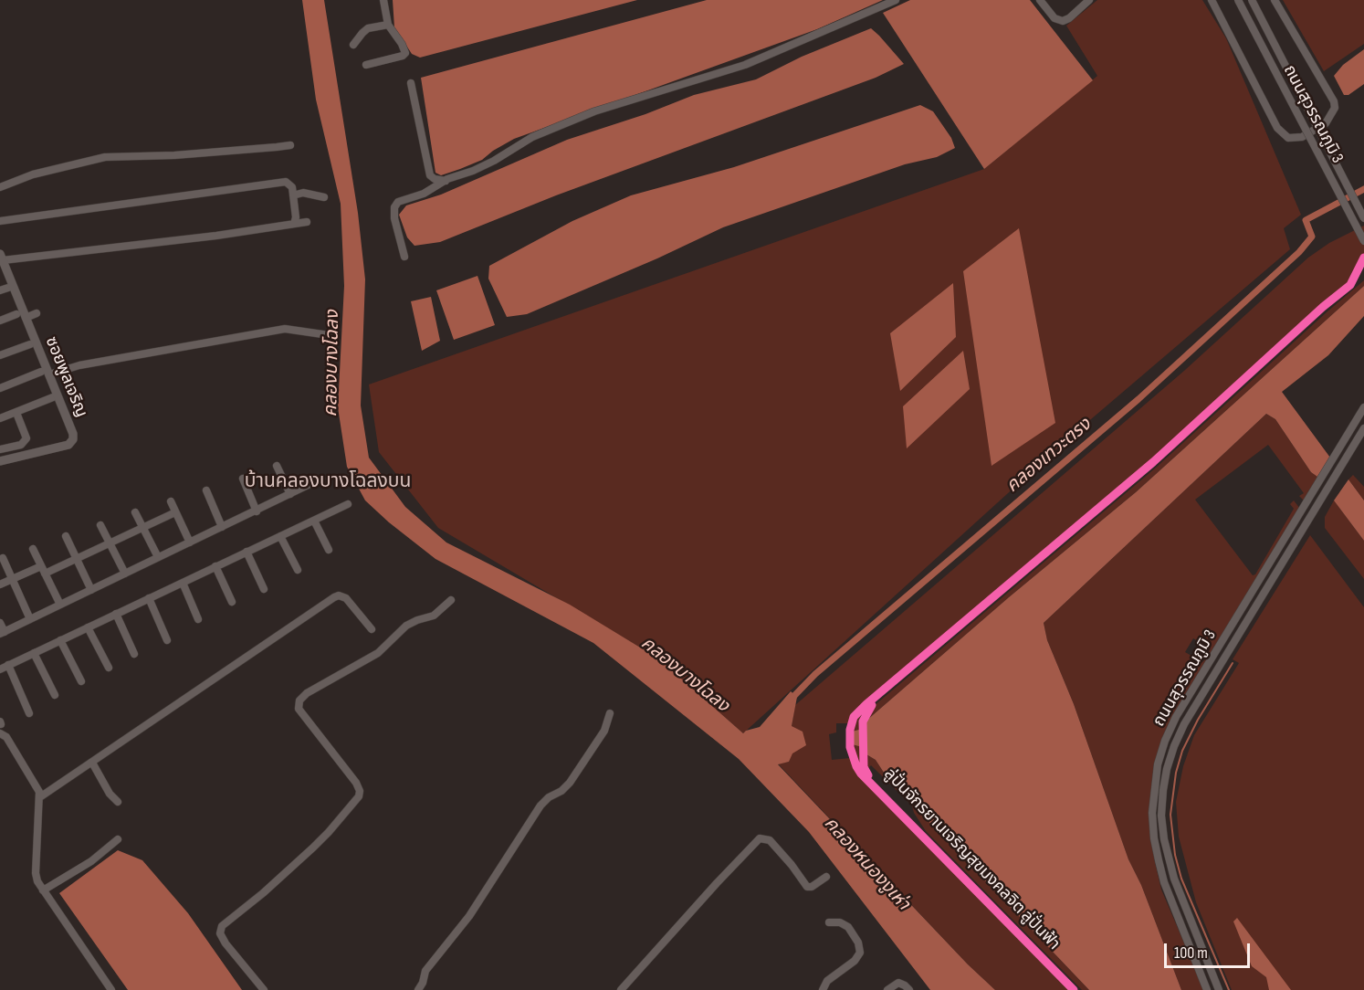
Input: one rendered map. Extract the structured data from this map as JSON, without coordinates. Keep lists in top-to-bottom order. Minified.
{"streets":{"street":["ถนนสุวรรณภูมิ 3","ซอยพูลเจริญ"],"cycle path":["ลู่ปั่นจักรยานเจริญสุขมงคลจิต ลู่ปั่นฟ้า"]},"districts":["บ้านคลองบางโฉลงบน"],"water":["คลองบางโฉลง","คลองเทวะตรง","คลองหนองงูเห่า"],"scale_bar":"100 m"}
